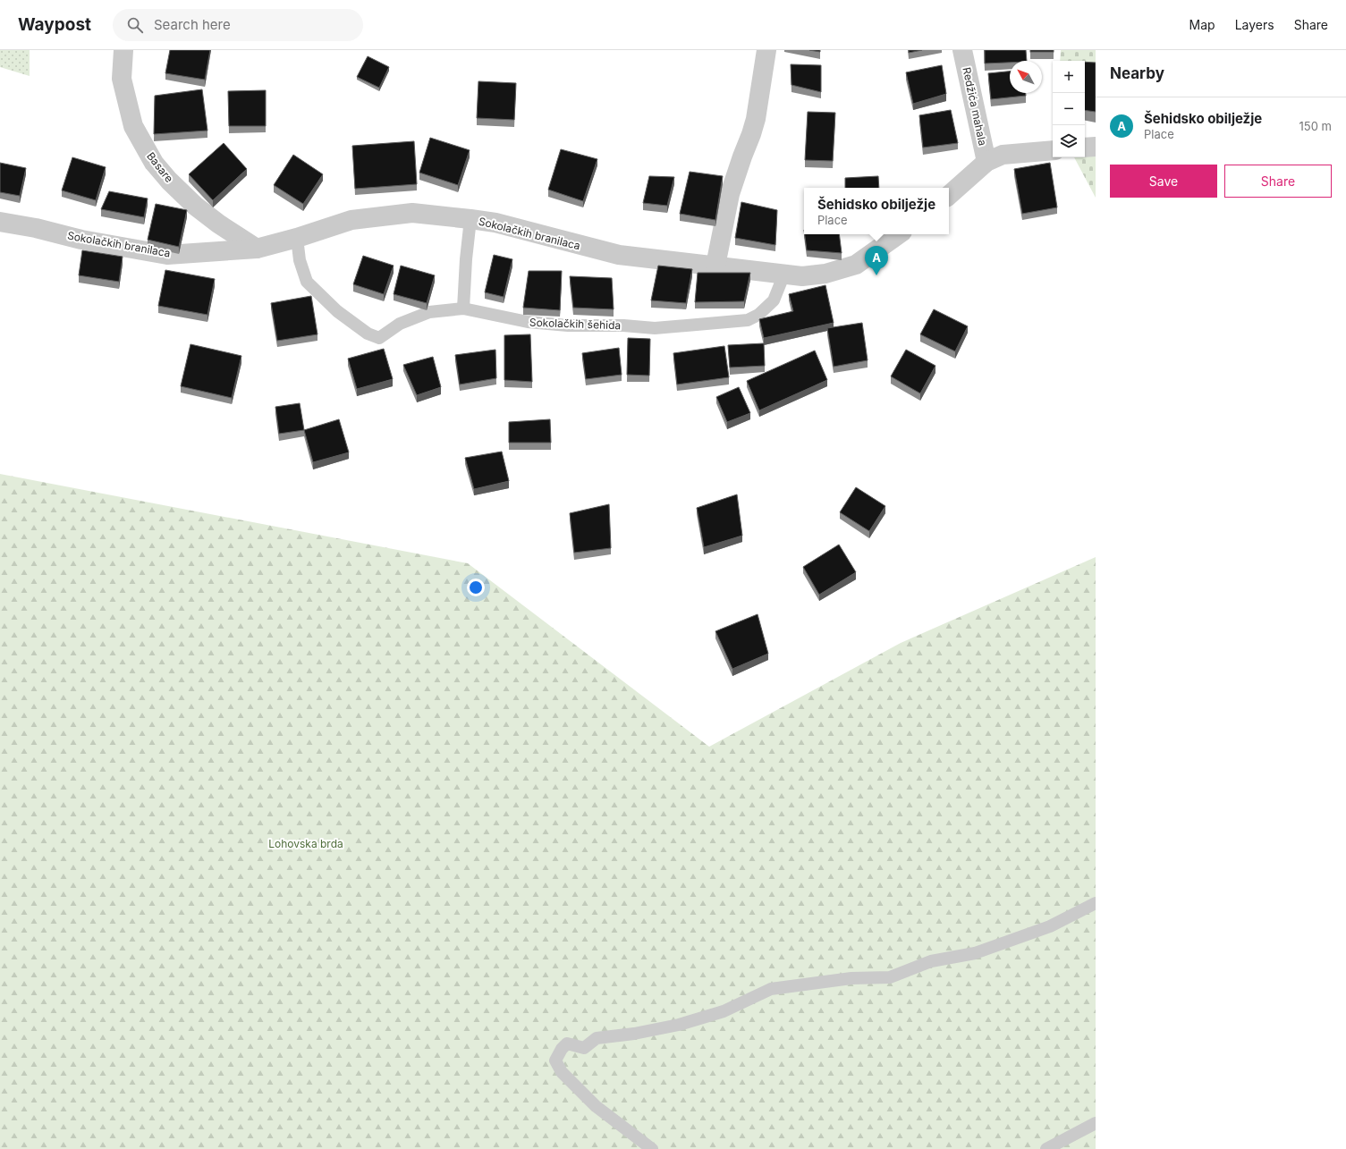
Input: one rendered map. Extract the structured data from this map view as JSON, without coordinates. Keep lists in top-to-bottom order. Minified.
{"streets":{"street":["Redžića mahala","Basare","Sokolačkih branilaca"],"lane":["Sokolačkih šehida"]},"crossings":[["Basare","Sokolačkih branilaca"],["Sokolačkih branilaca","Sokolačkih šehida"]],"parks":["Lohovska brda"],"north":"top left","page":{"header":"Waypost","search":"Search here","nav":["Map","Layers","Share"],"heading":"Nearby","map_buttons":["+","−"],"list":[{"mark":"A","name":"Šehidsko obilježje","note":"Place","value":"150 m"}],"buttons":["Save","Share"],"popup":["Šehidsko obilježje","Place"],"pins":"A"}}
